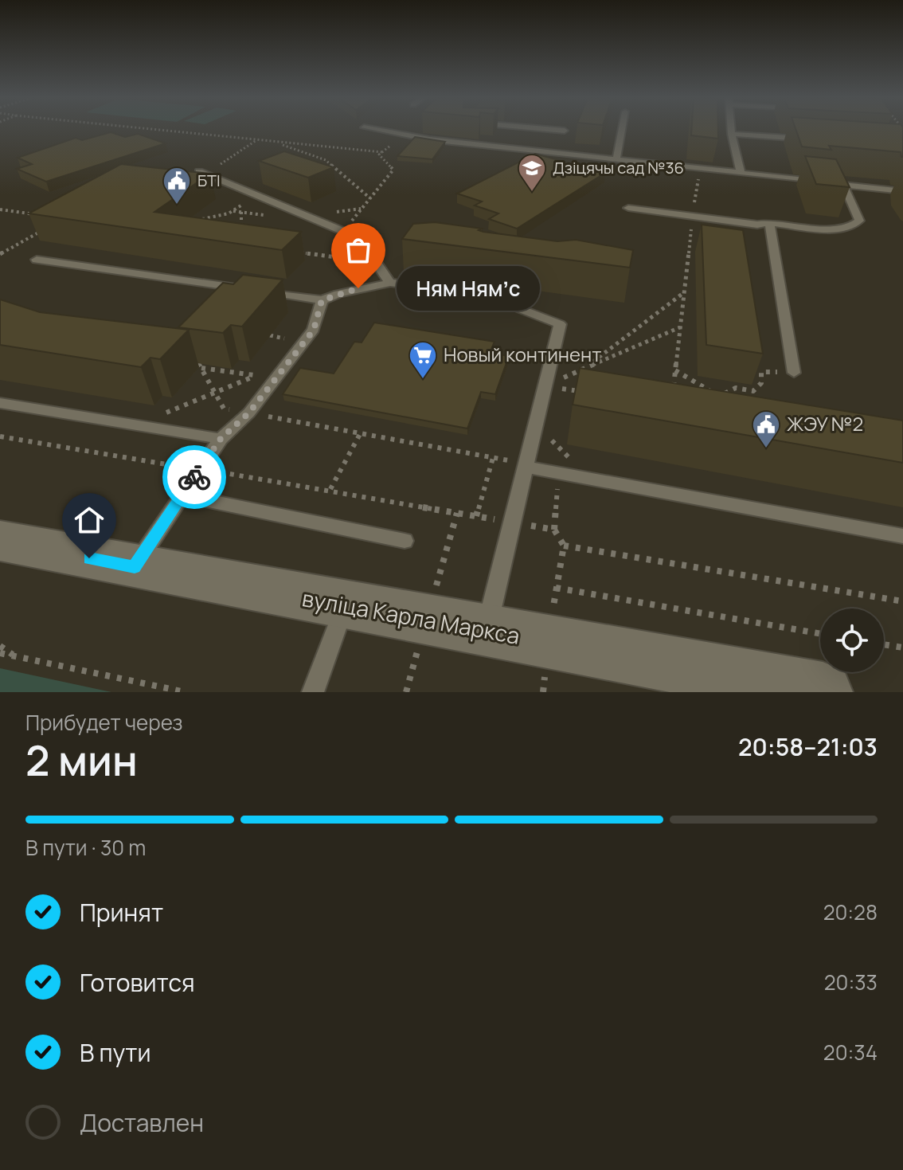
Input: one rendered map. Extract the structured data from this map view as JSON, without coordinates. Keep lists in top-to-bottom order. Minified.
{"streets":{"main road":["вуліца Карла Маркса"]},"places":{"school or university":["Дзіцячы сад №36"],"public building":["БТІ","ЖЭУ №2"],"other":["Ням Нямʼс"],"supermarket":["Новый континент"]},"page":{"bubble":"Ням Нямʼс","heading":["2 мин","Прибудет через","20:58–21:03"],"bar":"В пути · 30 m","list":[["Принят","20:28"],["Готовится","20:33"],["В пути","20:34"],"Доставлен"]}}
